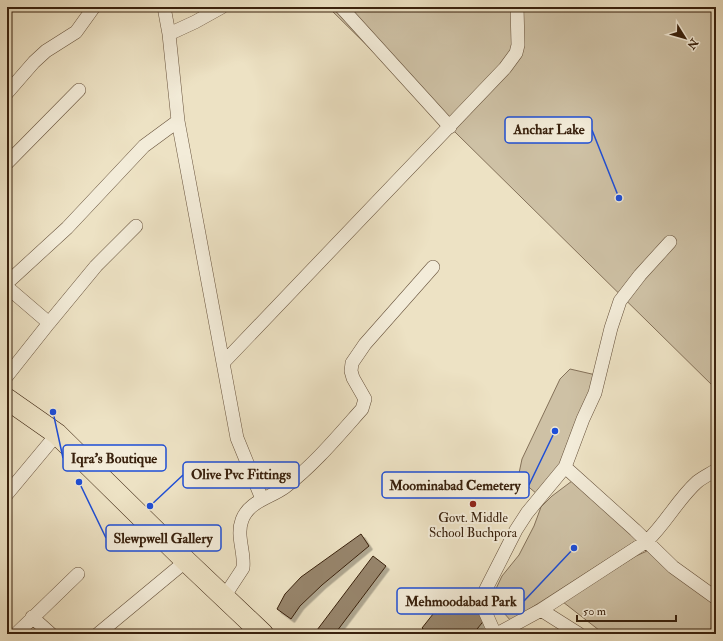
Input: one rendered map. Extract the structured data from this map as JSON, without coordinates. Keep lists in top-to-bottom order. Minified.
{"places":["Anchar Lake","Iqra's Boutique","Moominabad Cemetery","Slewpwell Gallery","Govt. Middle School Buchpora","Olive Pvc Fittings","Mehmoodabad Park"],"scale_bar":"50 m","north":"bottom right"}
